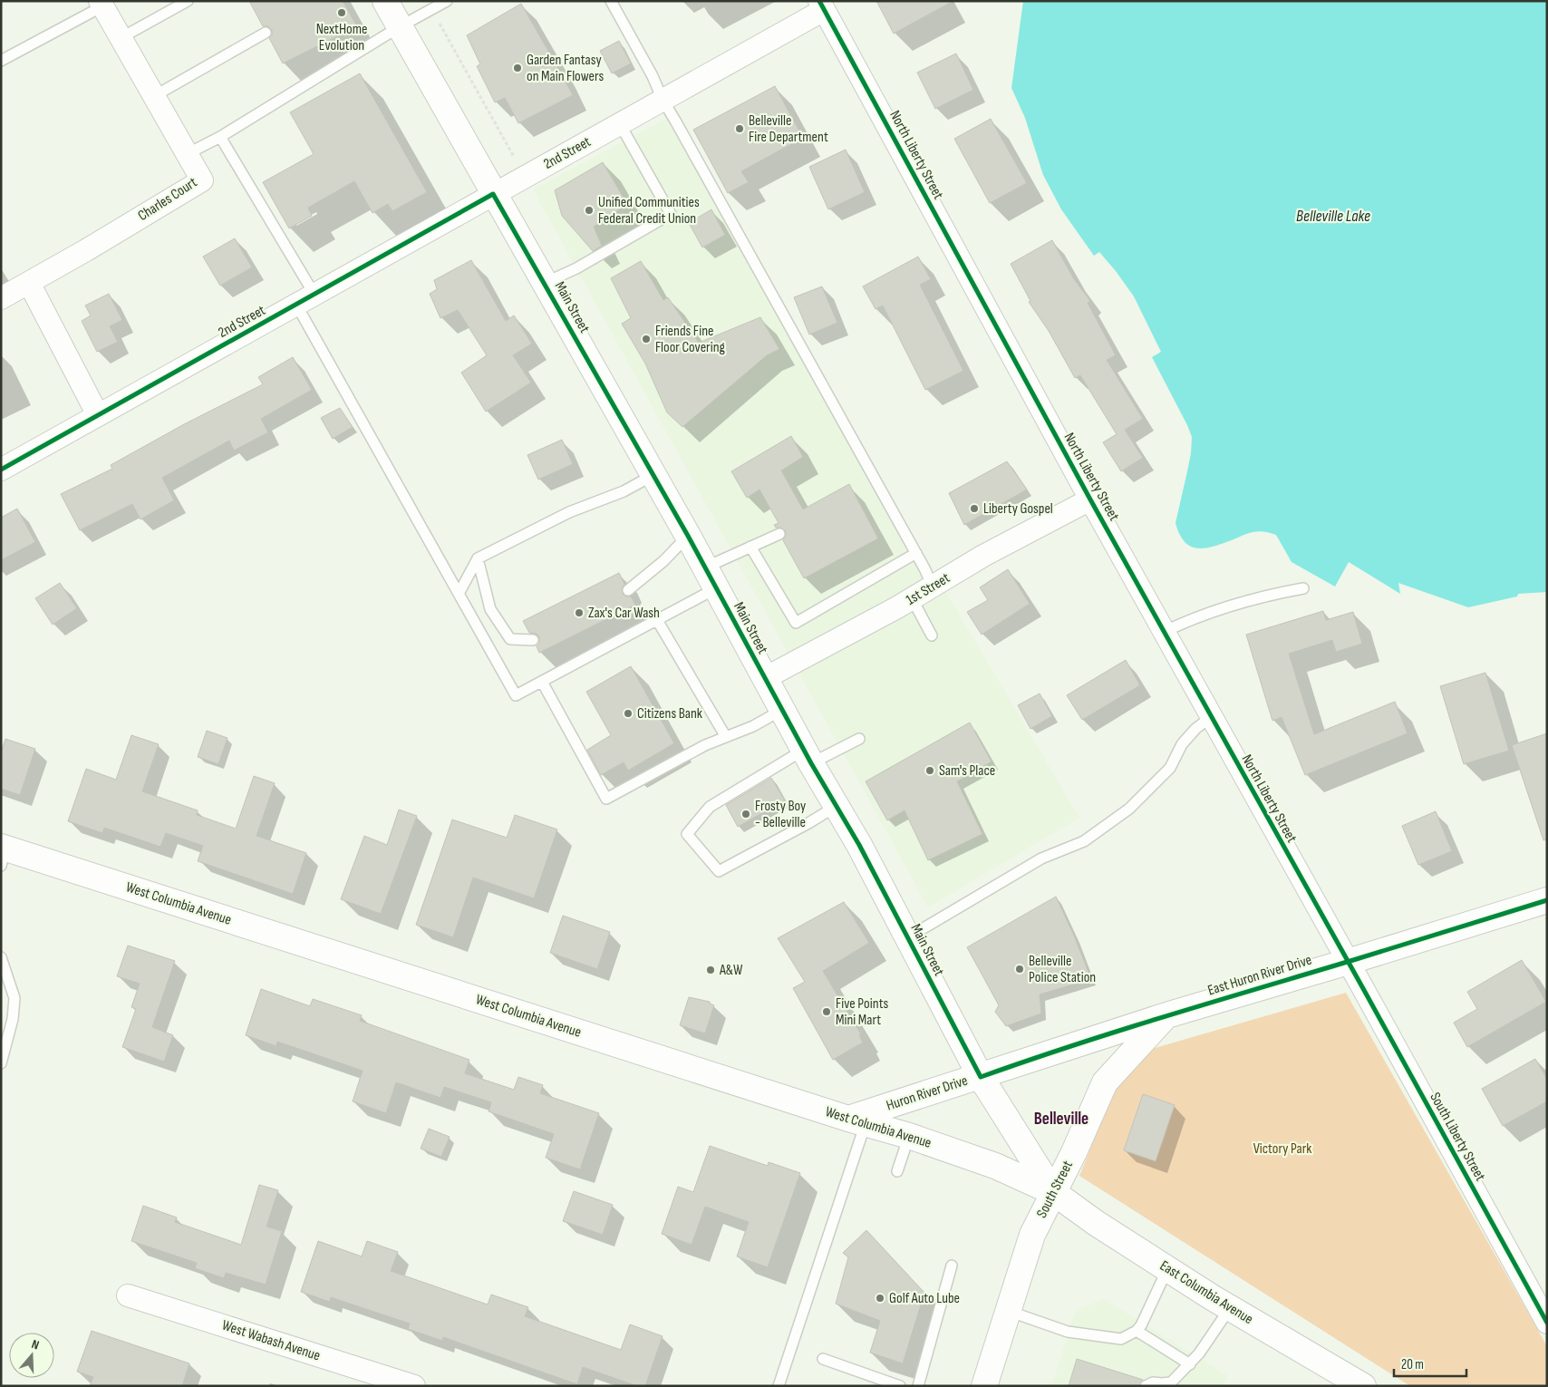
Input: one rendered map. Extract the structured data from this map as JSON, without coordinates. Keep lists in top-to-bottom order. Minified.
{"streets":{"main road":["Main Street","West Columbia Avenue","East Huron River Drive","Huron River Drive","South Street","East Columbia Avenue"],"street":["2nd Street","North Liberty Street","Charles Court","1st Street","South Liberty Street","West Wabash Avenue"]},"crossings":[["2nd Street","North Liberty Street"],["2nd Street","Main Street"],["North Liberty Street","1st Street"],["North Liberty Street","East Huron River Drive"],["North Liberty Street","South Liberty Street"],["Main Street","1st Street"],["Main Street","West Columbia Avenue"],["Main Street","East Huron River Drive"],["Main Street","Huron River Drive"],["Main Street","South Street"],["Main Street","East Columbia Avenue"],["West Columbia Avenue","Huron River Drive"],["West Columbia Avenue","South Street"],["West Columbia Avenue","East Columbia Avenue"],["East Huron River Drive","Huron River Drive"],["East Huron River Drive","South Liberty Street"],["East Huron River Drive","South Street"],["South Street","East Columbia Avenue"]],"districts":["Belleville"],"water":["Belleville Lake"],"parks":["Victory Park"],"places":["NextHome Evolution","Garden Fantasy on Main Flowers","Belleville Fire Department","Unified Communities Federal Credit Union","Friends Fine Floor Covering","Liberty Gospel","Zax's Car Wash","Citizens Bank","Sam's Place","Frosty Boy - Belleville","Belleville Police Station","A&W","Five Points Mini Mart","Golf Auto Lube"],"scale_bar":"20 m","north":"top"}
